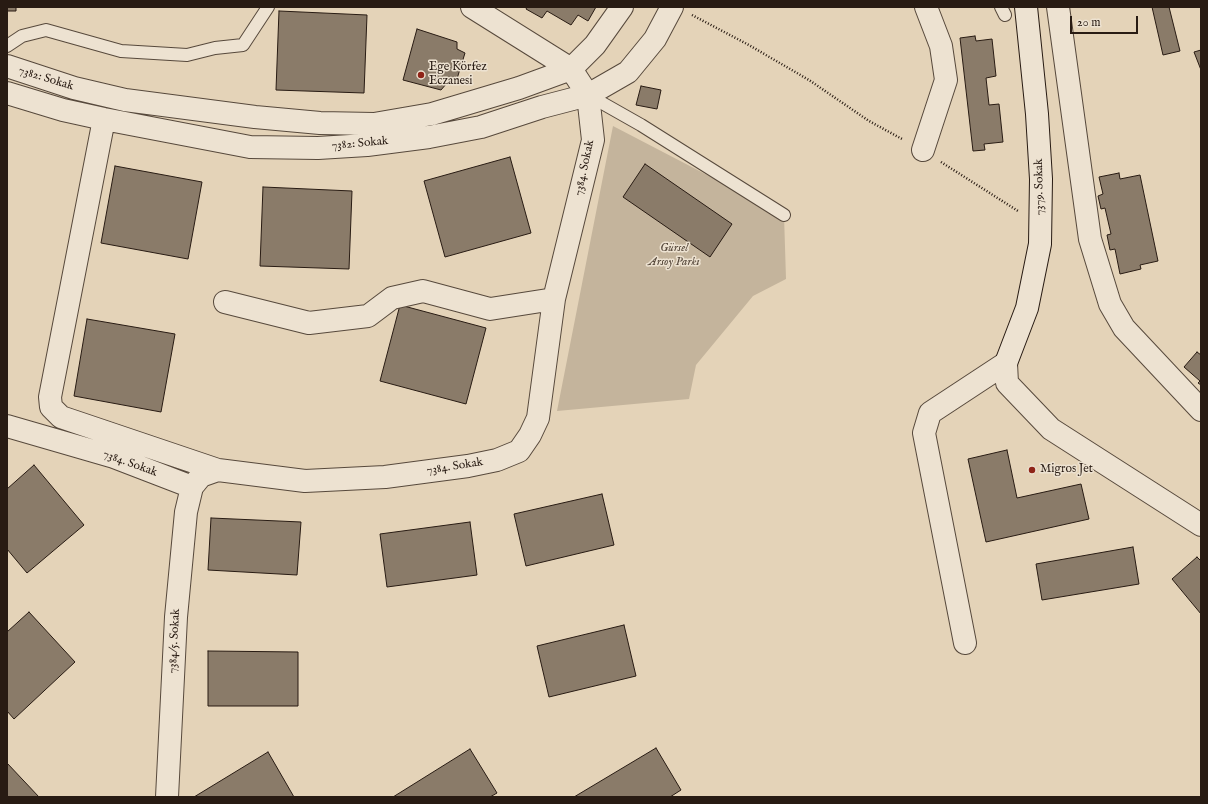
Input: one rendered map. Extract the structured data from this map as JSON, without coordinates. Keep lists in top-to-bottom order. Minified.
{"streets":{"street":["7382: Sokak","7384. Sokak","7379. Sokak","7384/5. Sokak"]},"crossings":[["7382: Sokak","7384. Sokak"],["7384. Sokak","7384/5. Sokak"]],"parks":["Gürsel Arsoy Parkı"],"places":["Ege Körfez Eczanesi","Migros Jet"],"scale_bar":"20 m"}
